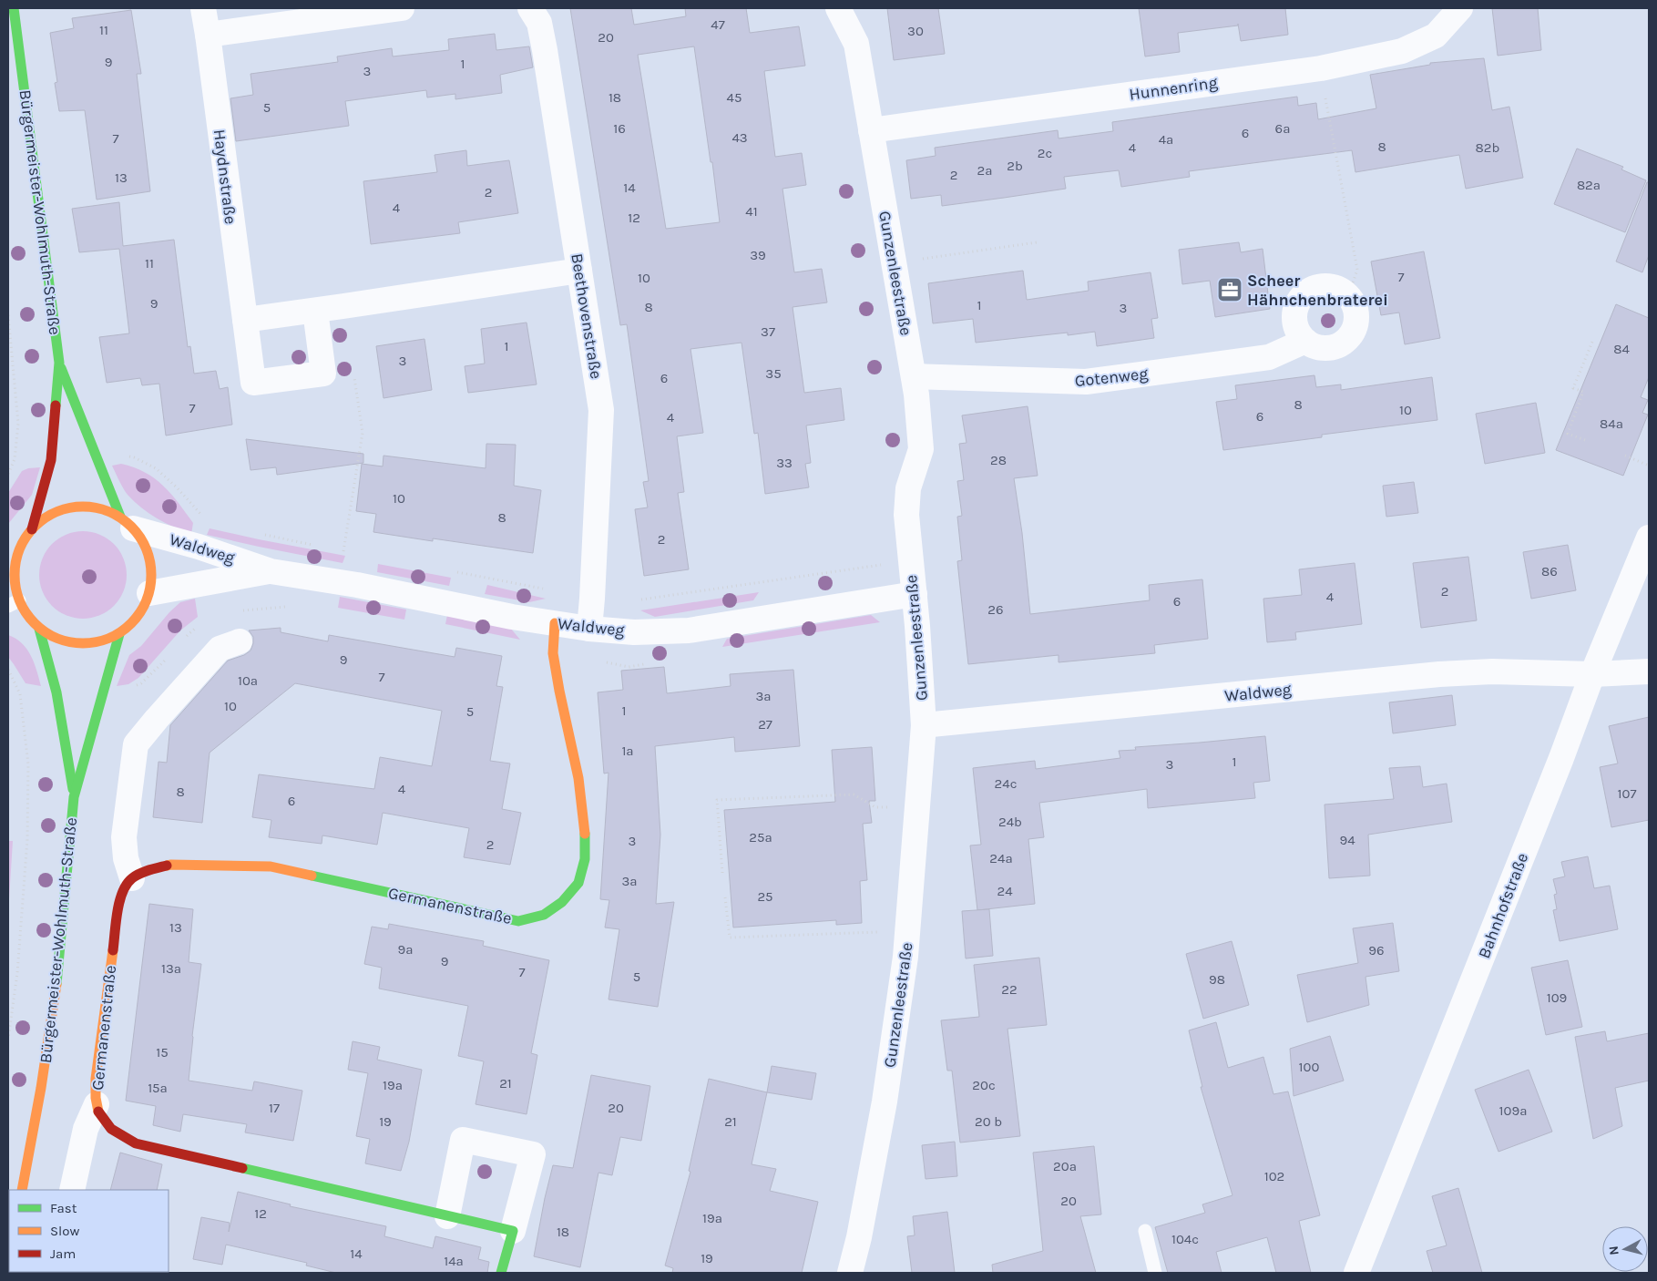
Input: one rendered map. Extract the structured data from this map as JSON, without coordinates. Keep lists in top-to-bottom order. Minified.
{"streets":{"street":["Hunnenring","Haydnstraße","Bürgermeister-Wohlmuth-Straße","Gunzenleestraße","Beethovenstraße","Gotenweg","Waldweg","Germanenstraße","Bahnhofstraße"]},"crossings":[["Hunnenring","Gunzenleestraße"],["Bürgermeister-Wohlmuth-Straße","Waldweg"],["Gunzenleestraße","Gotenweg"],["Gunzenleestraße","Waldweg"],["Beethovenstraße","Waldweg"],["Waldweg","Germanenstraße"],["Waldweg","Bahnhofstraße"]],"places":{"office":["Scheer Hähnchenbraterei"]},"house_numbers":["47","11","30","20","9","1","3","18","45","5","16","6a","6","43","7","4a","8","4","82b","2c","2b","2a","2","13","82a","14","2","4","41","12","39","11","7","10","9","1","8","3","37","1","84","3","35","6","8","7","10","6","4","84a","28","33","10","8","2","86","2","4","6","26","9","7","10a","3a","10","1","5","27","1a","1","3","24c","4","8","107","6","24b","25a","94","3","2","24a","3a","24","25","13","9a","96","9","13a","7","5","98","22","109","15","100","21","19a","20c","15a","17","20","109a","19","21","20 b","20a","102","20","12","19a","18","104c","14","19","14a"],"legend":["Fast","Slow","Jam"],"north":"left"}
